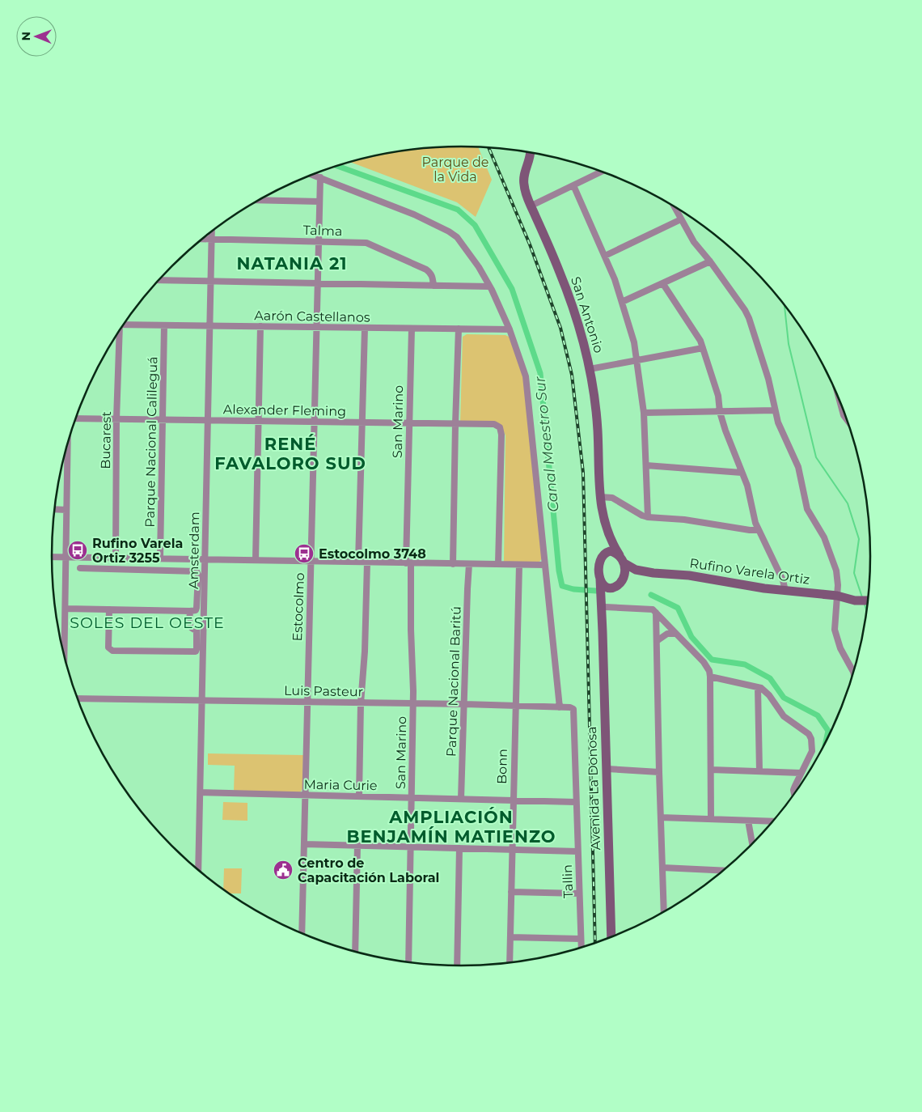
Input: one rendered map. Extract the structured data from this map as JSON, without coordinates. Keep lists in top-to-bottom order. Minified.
{"streets":{"main road":["San Antonio","Rufino Varela Ortiz","Avenida La Donosa"],"street":["Talma","Aarón Castellanos","Alexander Fleming","San Marino","Bucarest","Parque Nacional Calileguá","Amsterdam","Estocolmo","Parque Nacional Baritú","Luis Pasteur","Bonn","Maria Curie","Tallin"]},"crossings":[["Talma","Amsterdam"],["Talma","Estocolmo"],["San Antonio","Rufino Varela Ortiz"],["San Antonio","Avenida La Donosa"],["Aarón Castellanos","San Marino"],["Aarón Castellanos","Parque Nacional Calileguá"],["Aarón Castellanos","Amsterdam"],["Aarón Castellanos","Estocolmo"],["Alexander Fleming","San Marino"],["Alexander Fleming","Bucarest"],["Alexander Fleming","Parque Nacional Calileguá"],["Alexander Fleming","Amsterdam"],["Alexander Fleming","Estocolmo"],["San Marino","Luis Pasteur"],["San Marino","Maria Curie"],["Amsterdam","Luis Pasteur"],["Amsterdam","Maria Curie"],["Rufino Varela Ortiz","Avenida La Donosa"],["Estocolmo","Luis Pasteur"],["Estocolmo","Maria Curie"],["Parque Nacional Baritú","Luis Pasteur"],["Parque Nacional Baritú","Maria Curie"],["Luis Pasteur","Bonn"],["Luis Pasteur","Tallin"],["Bonn","Maria Curie"],["Maria Curie","Tallin"]],"districts":["NATANIA 21","RENÉ FAVALORO SUD","SOLES DEL OESTE","AMPLIACIÓN BENJAMÍN MATIENZO"],"water":["Canal Maestro Sur"],"parks":["Parque de la Vida"],"places":{"bus stop":["Rufino Varela Ortiz 3255","Estocolmo 3748"],"public building":["Centro de Capacitación Laboral"]},"north":"left"}
